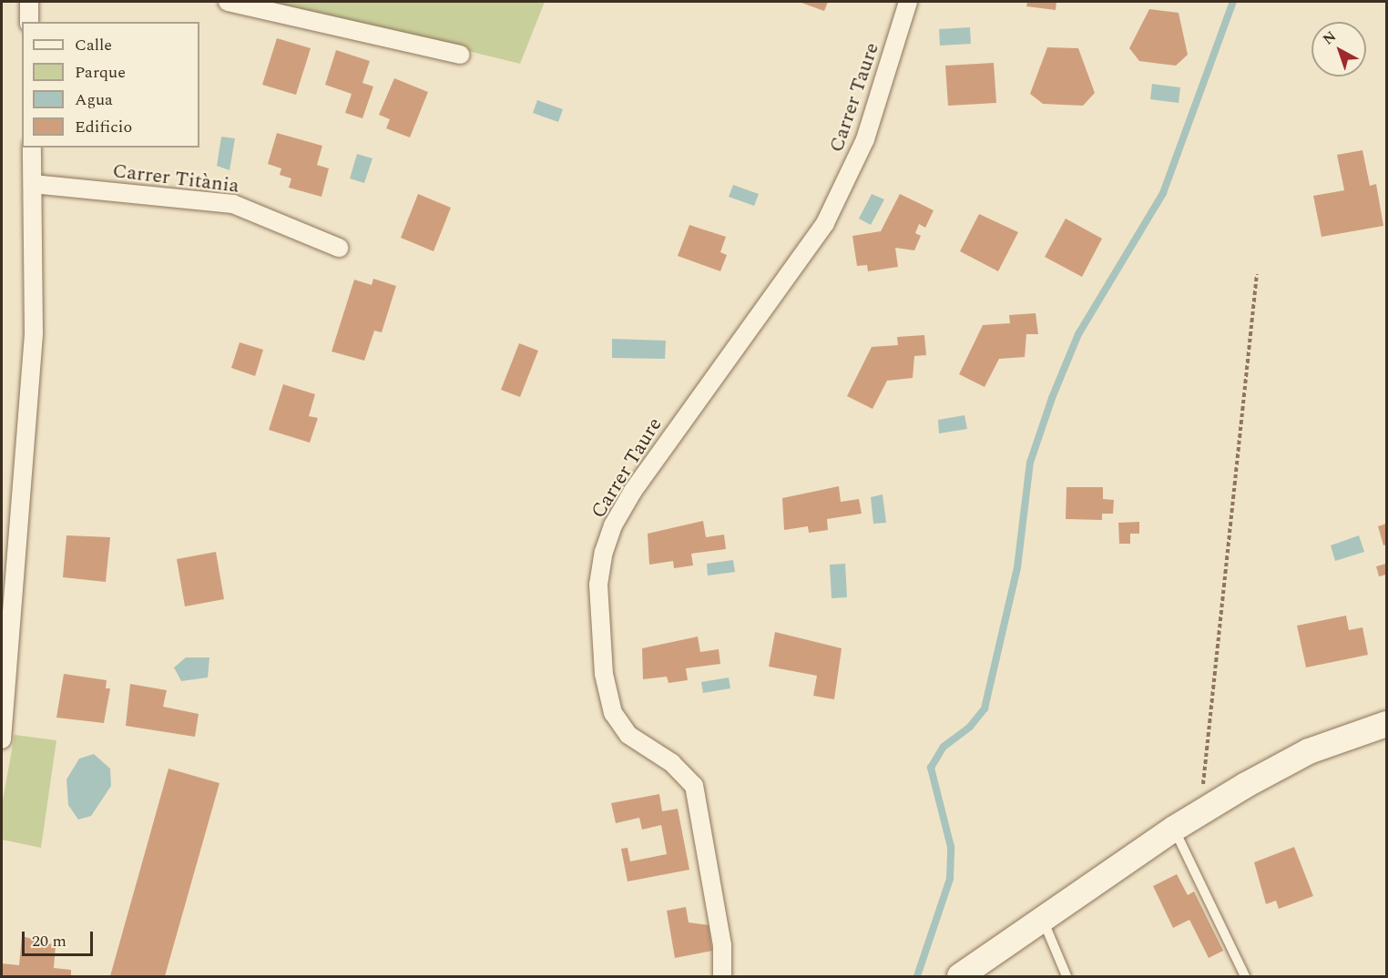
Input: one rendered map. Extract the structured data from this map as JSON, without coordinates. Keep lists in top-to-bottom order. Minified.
{"streets":{"street":["Carrer Taure","Carrer Titània"]},"legend":["Calle","Parque","Agua","Edificio"],"scale_bar":"20 m","north":"top left"}
